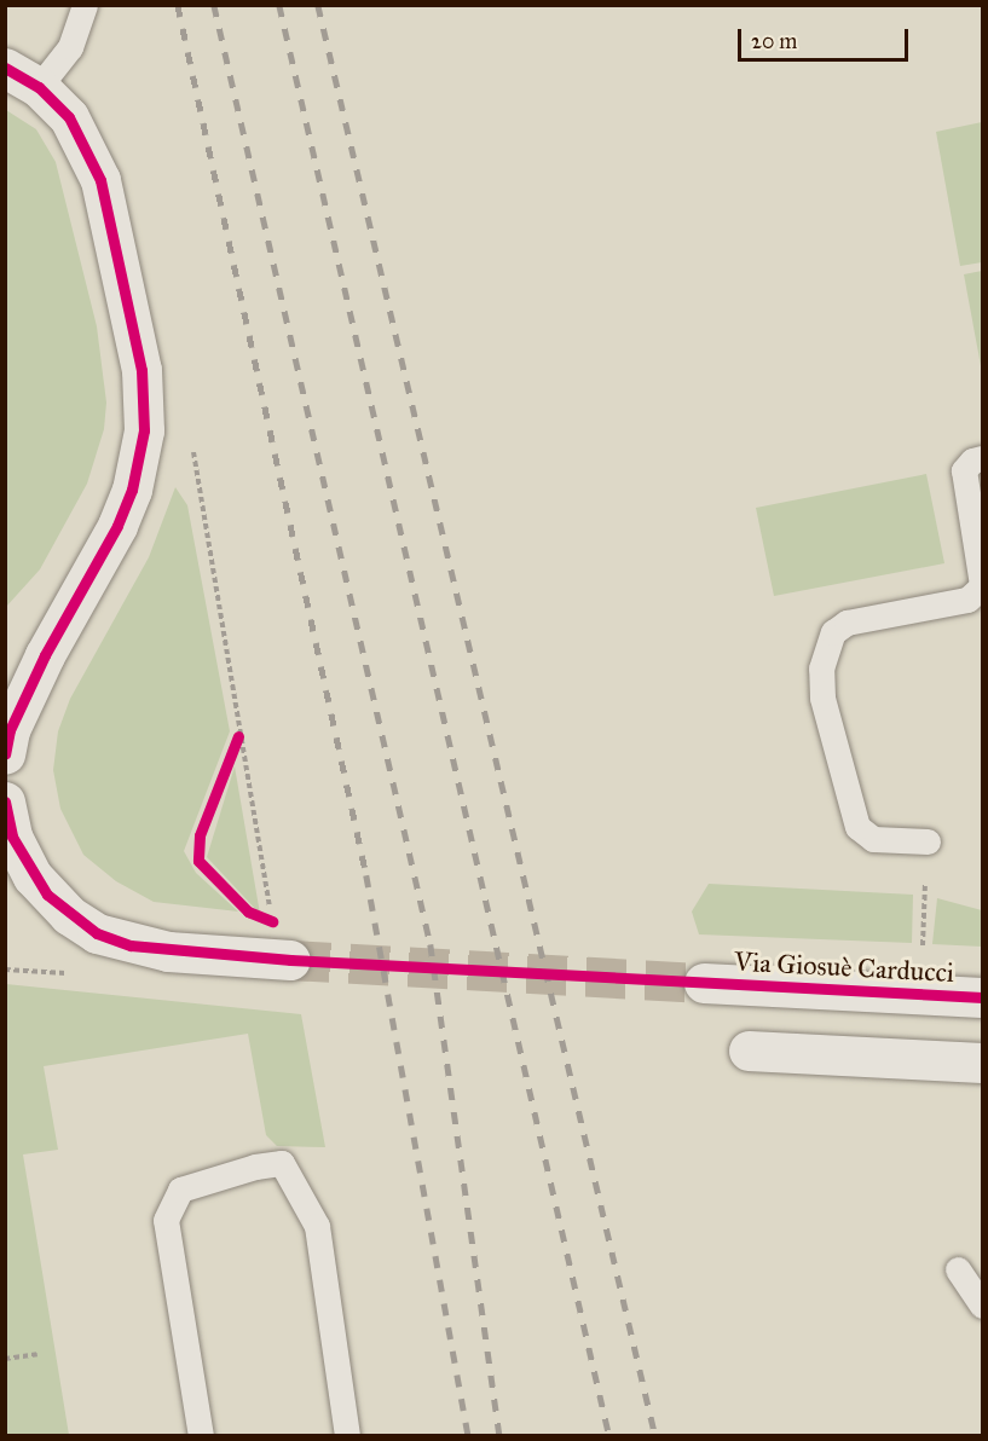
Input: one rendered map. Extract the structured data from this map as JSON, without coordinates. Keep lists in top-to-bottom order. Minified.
{"streets":{"street":["Via Giosuè Carducci"]},"scale_bar":"20 m"}
